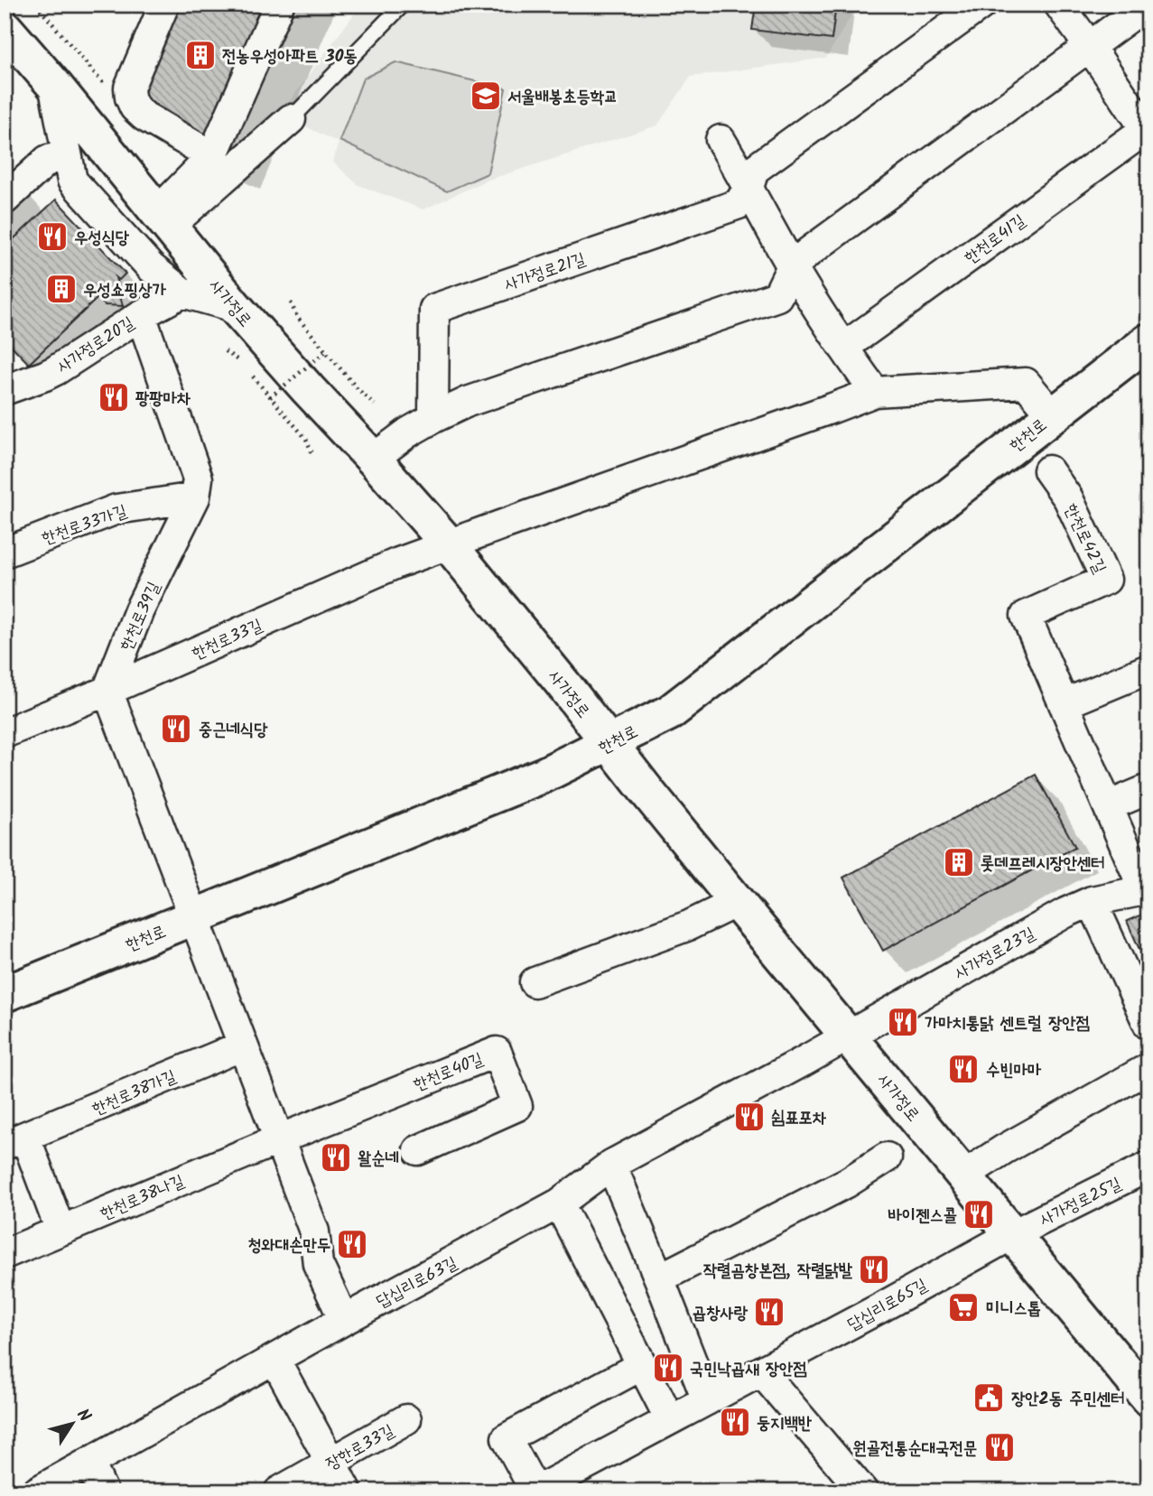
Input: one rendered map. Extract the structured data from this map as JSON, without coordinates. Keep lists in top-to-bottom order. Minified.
{"streets":{"main road":["사가정로","한천로"],"street":["한천로41길","사가정로21길","사가정로20길","한천로33가길","한천로42길","한천로39길","한천로33길","사가정로23길","한천로40길","한천로38가길","한천로38나길","사가정로25길","답십리로63길","답십리로65길","장한로33길"]},"crossings":[["사가정로","한천로"],["사가정로","한천로33길"],["사가정로","사가정로23길"],["사가정로","사가정로25길"],["사가정로","답십리로63길"],["사가정로","답십리로65길"],["사가정로20길","한천로39길"],["한천로33가길","한천로39길"],["한천로42길","사가정로23길"],["한천로39길","한천로33길"],["사가정로23길","답십리로63길"],["한천로40길","한천로38나길"],["한천로38가길","한천로38나길"],["사가정로25길","답십리로65길"]],"places":{"building":["전농우성아파트 30동","우성쇼핑상가","롯데프레시장안센터"],"school or university":["서울배봉초등학교"],"restaurant":["우성식당","팡팡마차","중근네식당","가마치통닭 센트럴 장안점","수빈마마","쉼표포차","왈순네","바이젠스콜","청와대손만두","작렬곰창본점, 작렬닭발","곱창사랑","국민낙곱새 장안점","둥지백반","원골전통순대국전문"],"supermarket":["미니스톱"],"public building":["장안2동 주민센터"]},"north":"top right"}
